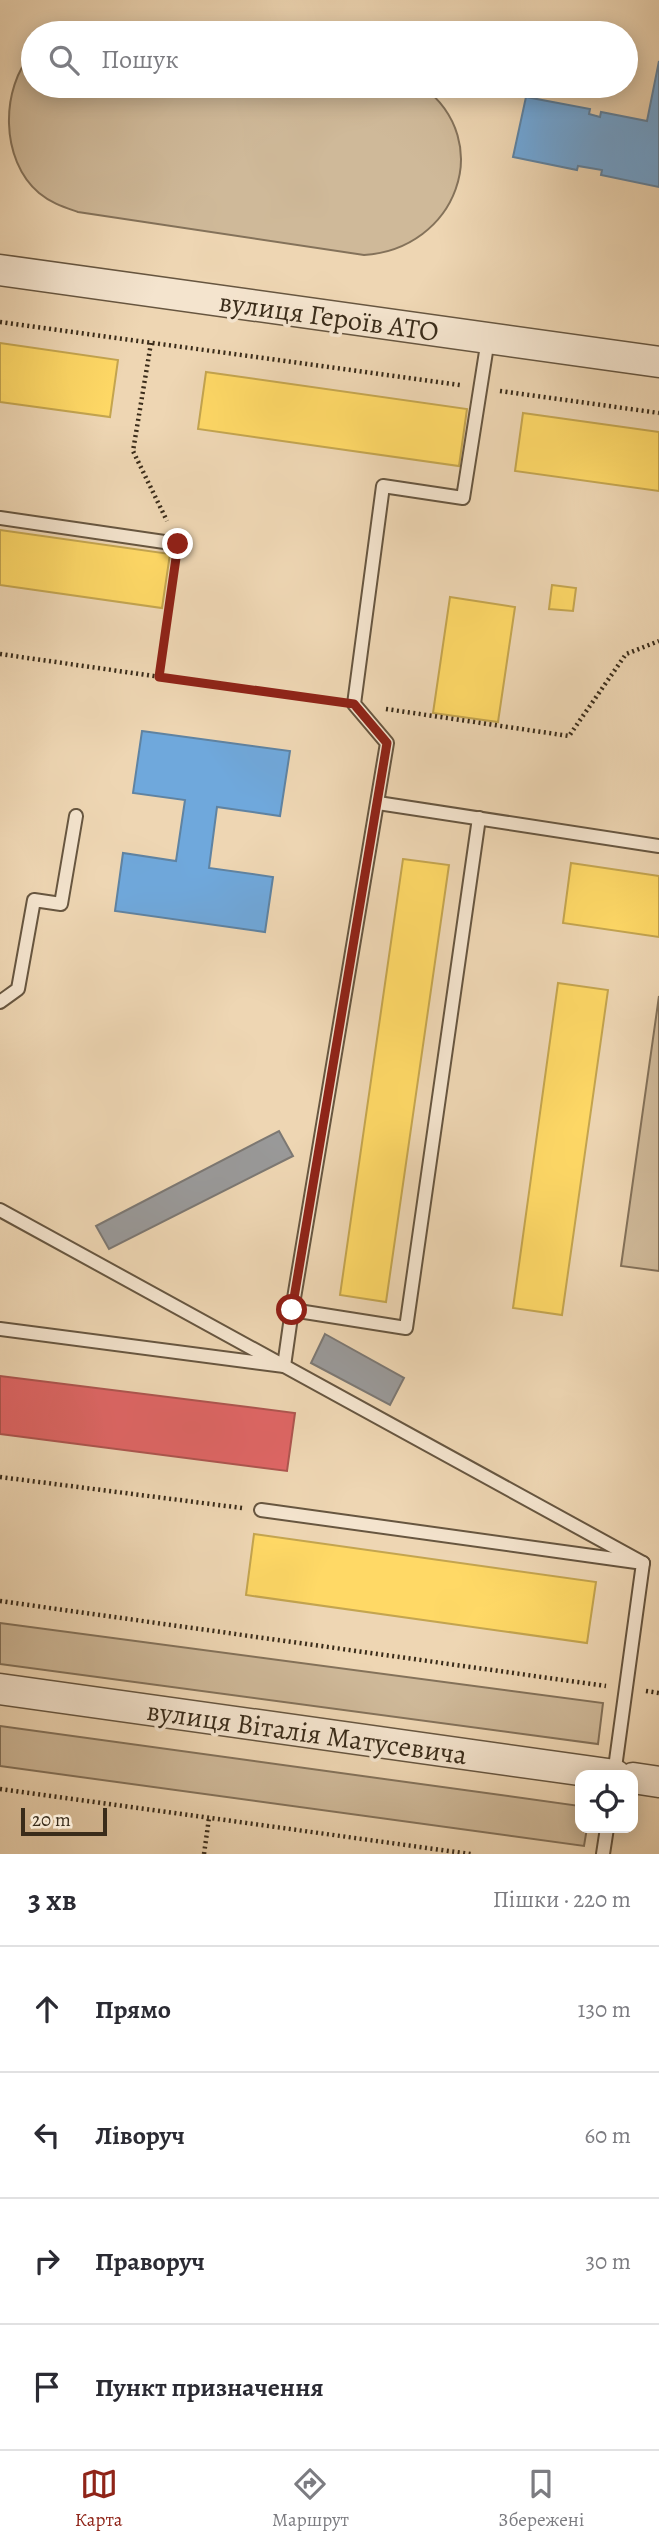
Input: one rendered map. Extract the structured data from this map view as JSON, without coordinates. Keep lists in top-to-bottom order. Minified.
{"streets":{"street":["вулиця Героїв АТО","вулиця Віталія Матусевича"]},"scale_bar":"20 m","page":{"search":"Пошук","scale":"20 m","heading":["3 хв","Пішки · 220 m"],"list":[["Прямо","130 m"],["Ліворуч","60 m"],["Праворуч","30 m"],"Пункт призначення"],"nav":["Карта","Маршрут","Збережені"]}}
